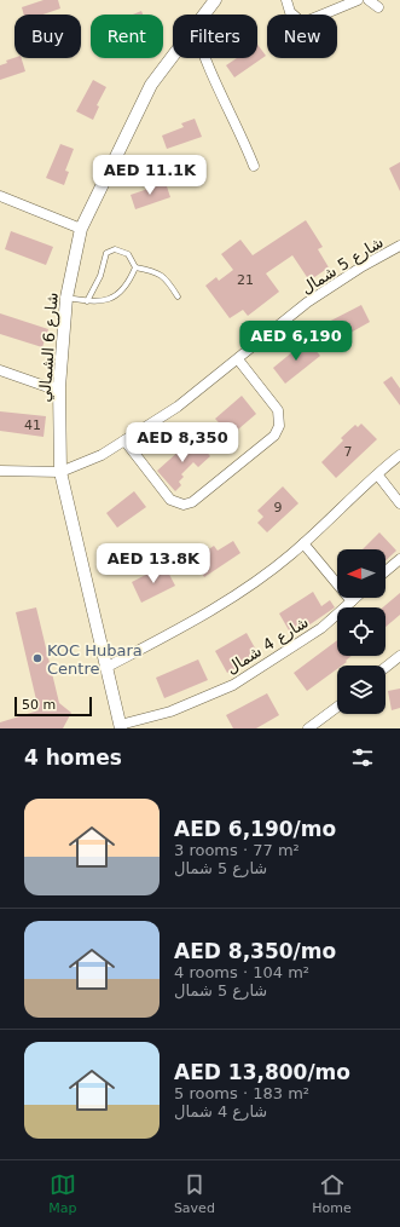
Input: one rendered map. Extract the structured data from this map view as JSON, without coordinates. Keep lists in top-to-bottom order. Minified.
{"streets":{"street":["شارع 5 شمال","شارع 6 الشمالي","شارع 4 شمال"]},"crossings":[["شارع 5 شمال","شارع 6 الشمالي"],["شارع 6 الشمالي","شارع 4 شمال"]],"places":["KOC Hubara Centre"],"house_numbers":["21","41","7","9"],"scale_bar":"50 m","north":"left","page":{"chip":["Buy","Rent","Filters","New"],"price":["AED 11.1K","AED 6,190","AED 8,350","AED 13.8K"],"scale":"50 m","heading":"4 homes","list":[{"name":"AED 6,190/mo","note":"3 rooms · 77 m² · شارع 5 شمال"},{"name":"AED 8,350/mo","note":"4 rooms · 104 m² · شارع 5 شمال"},{"name":"AED 13,800/mo","note":"5 rooms · 183 m² · شارع 4 شمال"}],"tabs":["Map","Saved","Home"]}}
